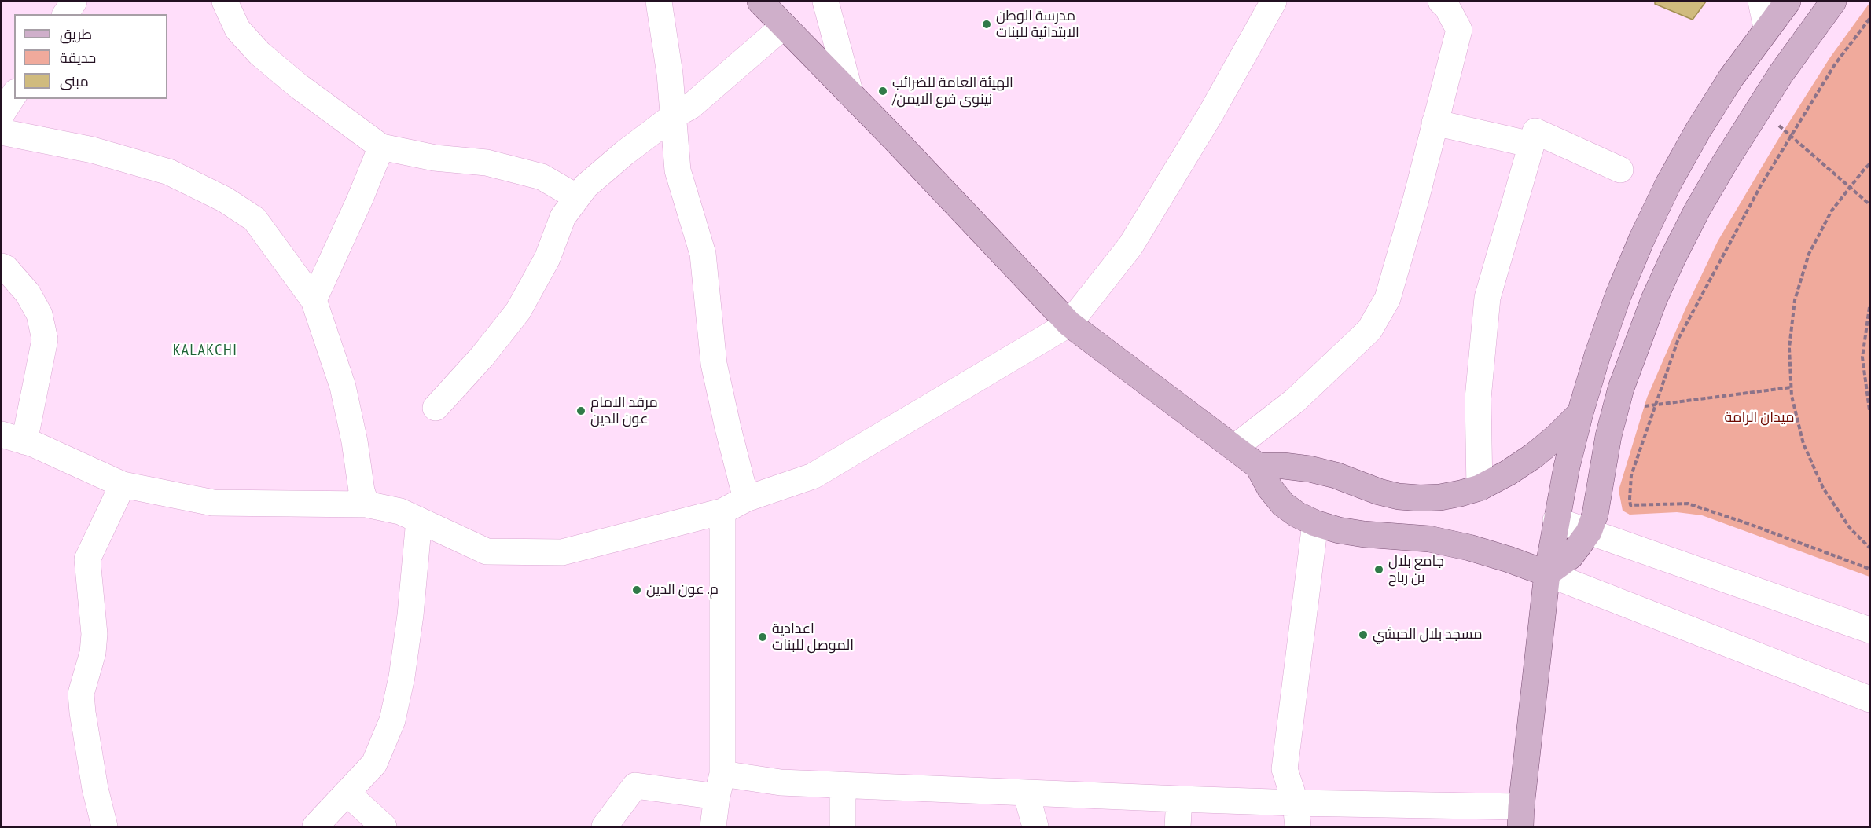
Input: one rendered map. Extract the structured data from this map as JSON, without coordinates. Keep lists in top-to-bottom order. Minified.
{"districts":["KALAKCHI"],"parks":["ميدان الرامة"],"places":["مدرسة الوطن الابتدائية للبنات","الهيئة العامة للضرائب /نينوى فرع الايمن","مرقد الامام عون الدين","جامع بلال بن رباح","م. عون الدين","مسجد بلال الحبشي","اعدادية الموصل للبنات"],"legend":["طريق","حديقة","مبنى"]}
